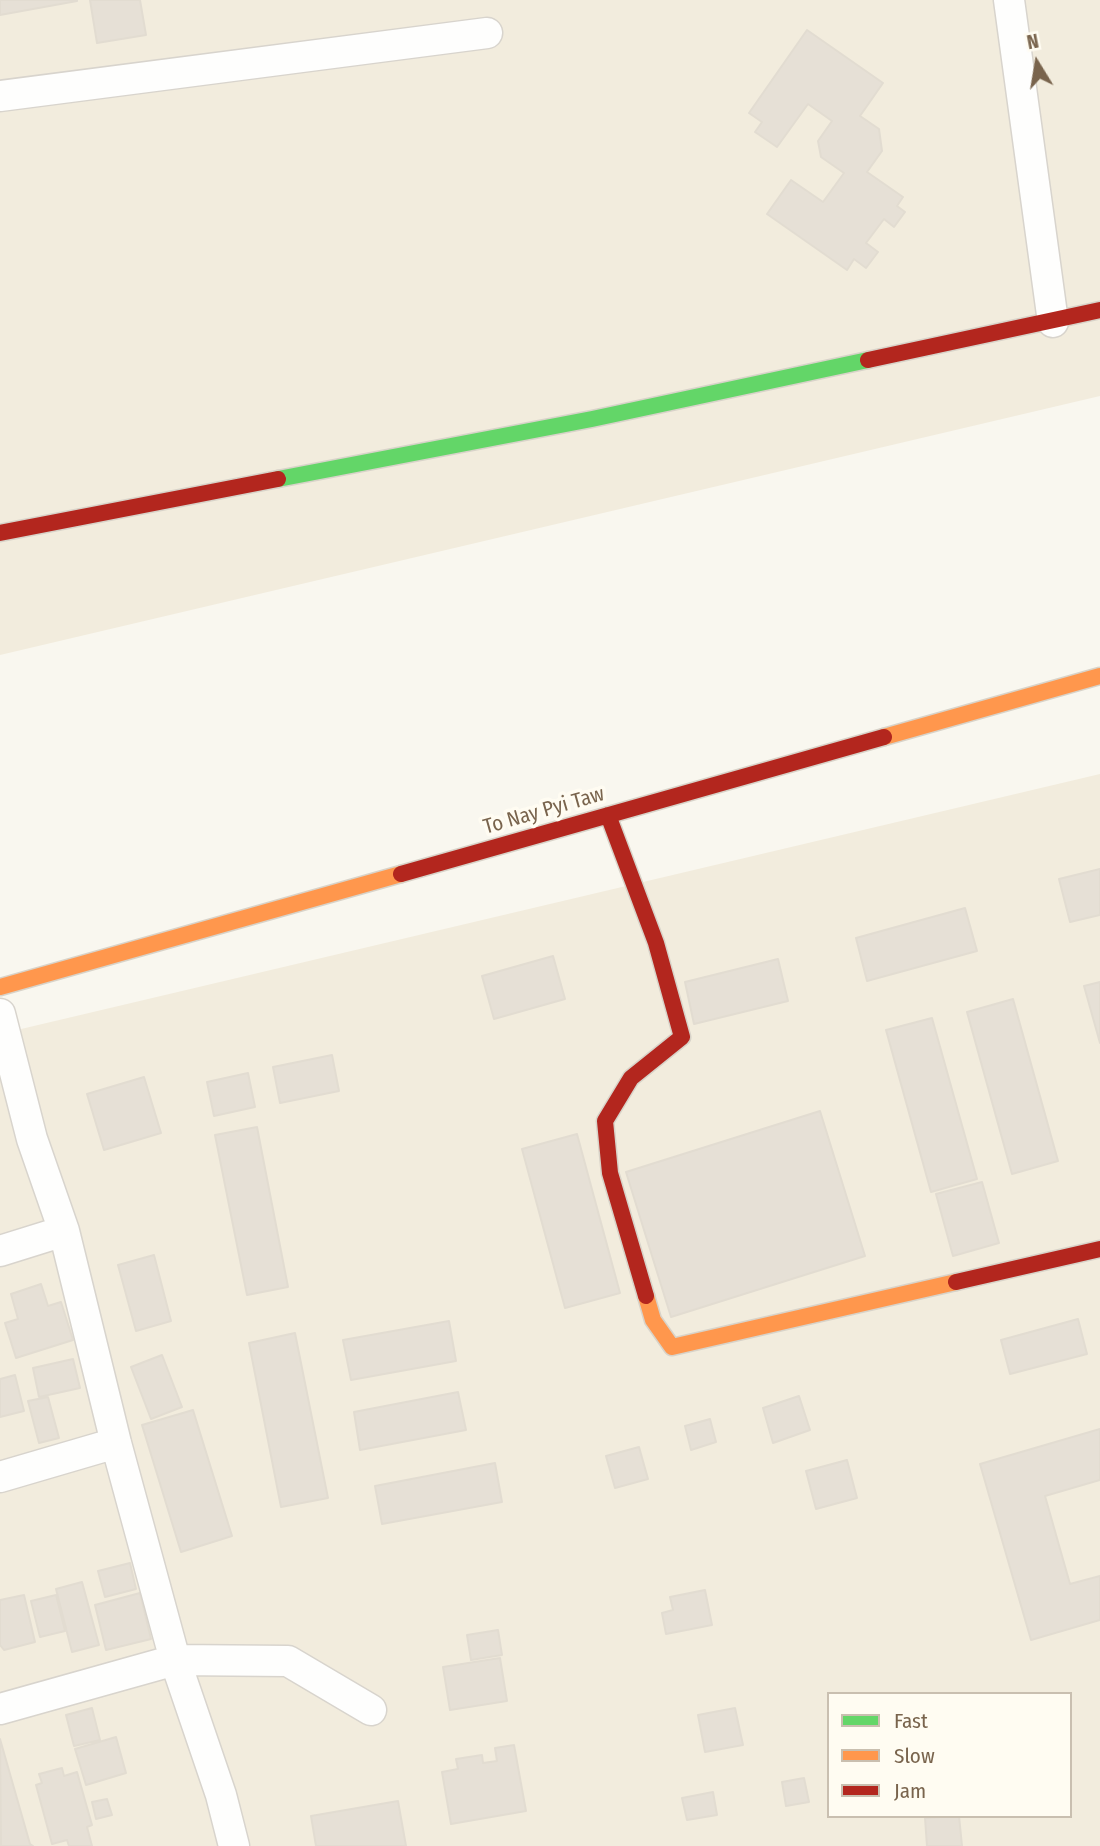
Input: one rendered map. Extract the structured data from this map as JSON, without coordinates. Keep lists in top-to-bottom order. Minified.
{"streets":{"street":["To Nay Pyi Taw"]},"legend":["Fast","Slow","Jam"],"north":"top"}
